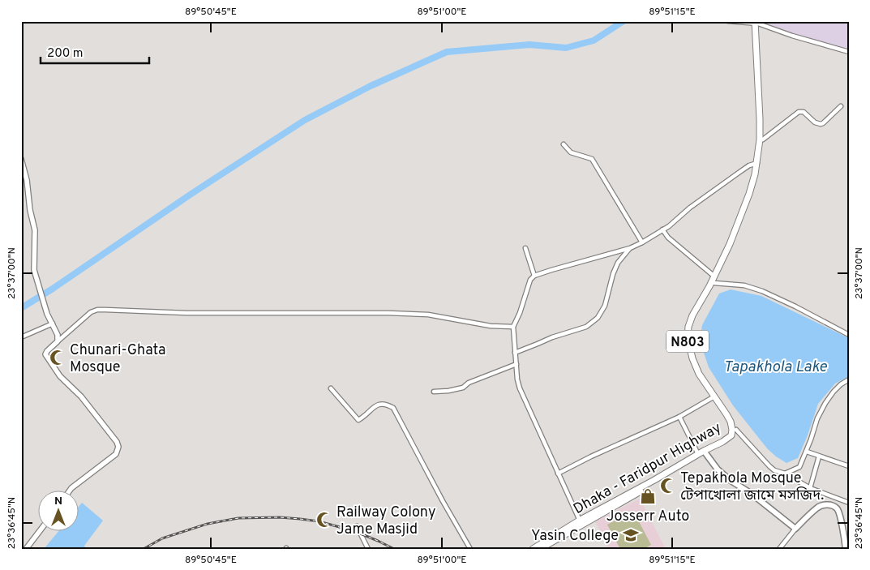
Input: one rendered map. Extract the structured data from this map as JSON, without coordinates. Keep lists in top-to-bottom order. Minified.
{"streets":{"highway":["N803","Dhaka - Faridpur Highway"]},"water":["Tapakhola Lake"],"places":{"mosque":["Chunari-Ghata Mosque","Tepakhola Mosque টেপাখোলা জামে মসজিদ.","Railway Colony Jame Masjid"],"shop":["Josserr Auto"],"school or university":["Yasin College"]},"scale_bar":"200 m","north":"top","coordinates":["89°50'45\"E","89°51'00\"E","89°51'15\"E","23°37'00\"N","23°36'45\"N"]}
